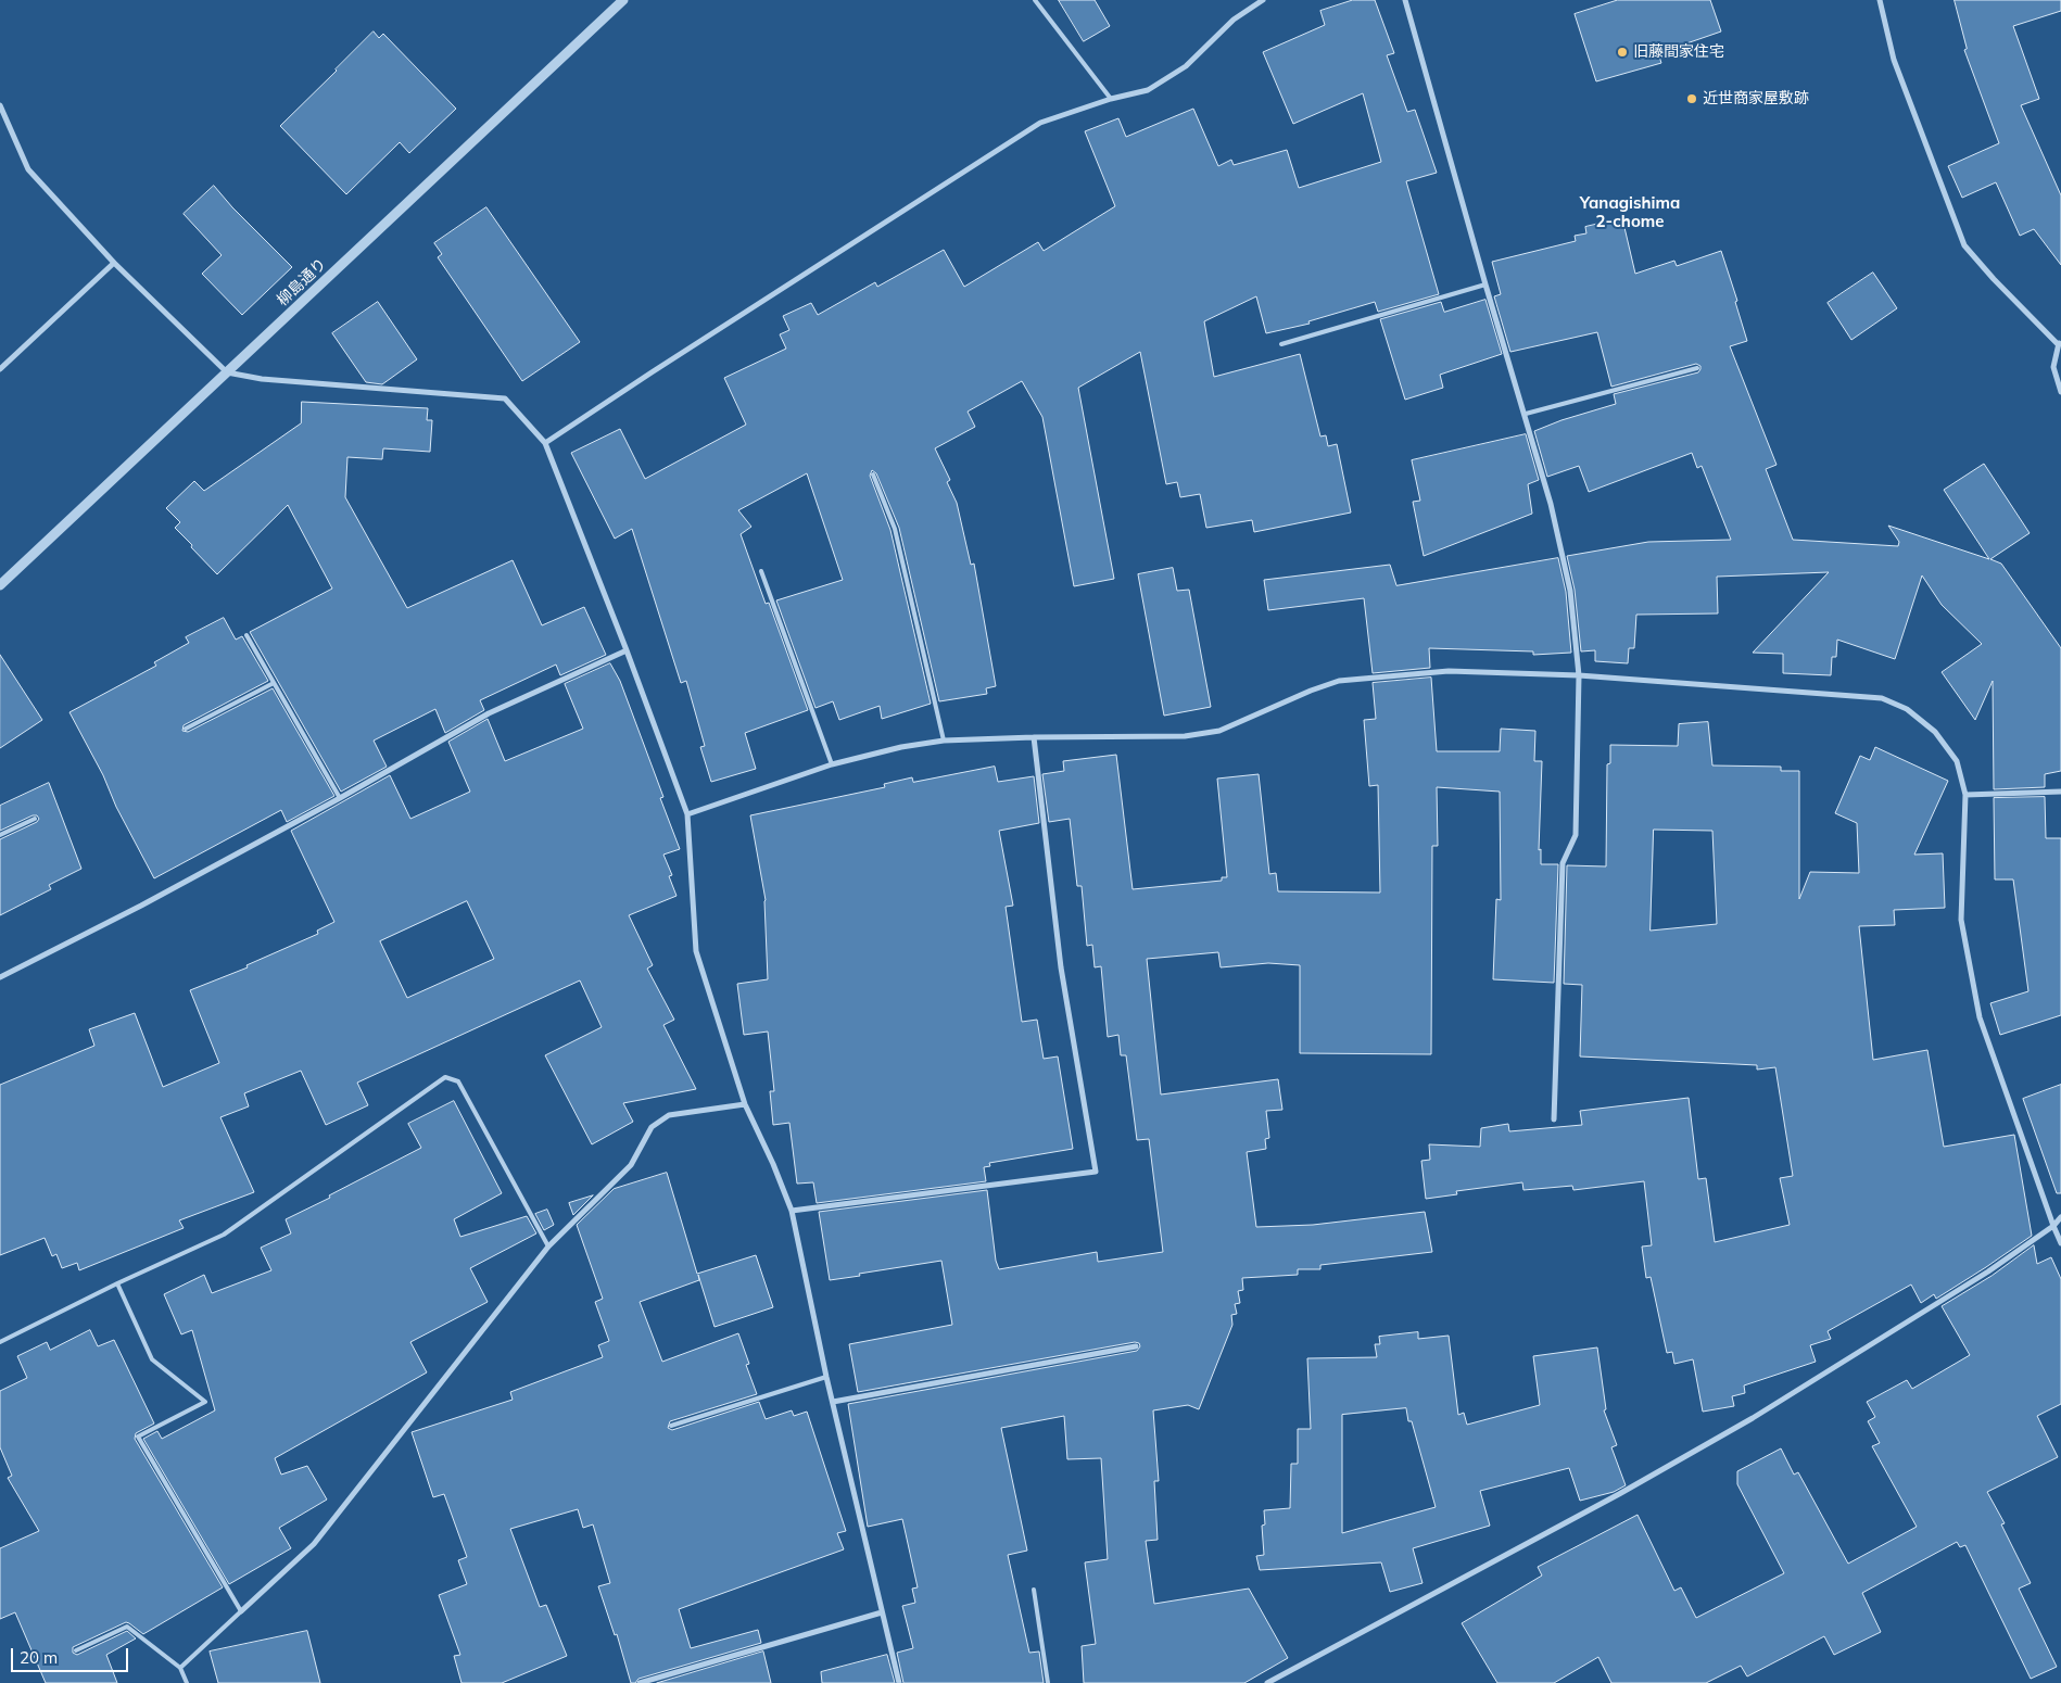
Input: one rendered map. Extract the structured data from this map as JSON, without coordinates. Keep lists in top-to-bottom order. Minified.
{"streets":{"street":["柳島通り"]},"districts":["Yanagishima 2-chome"],"places":["旧藤間家住宅","近世商家屋敷跡"],"scale_bar":"20 m"}
